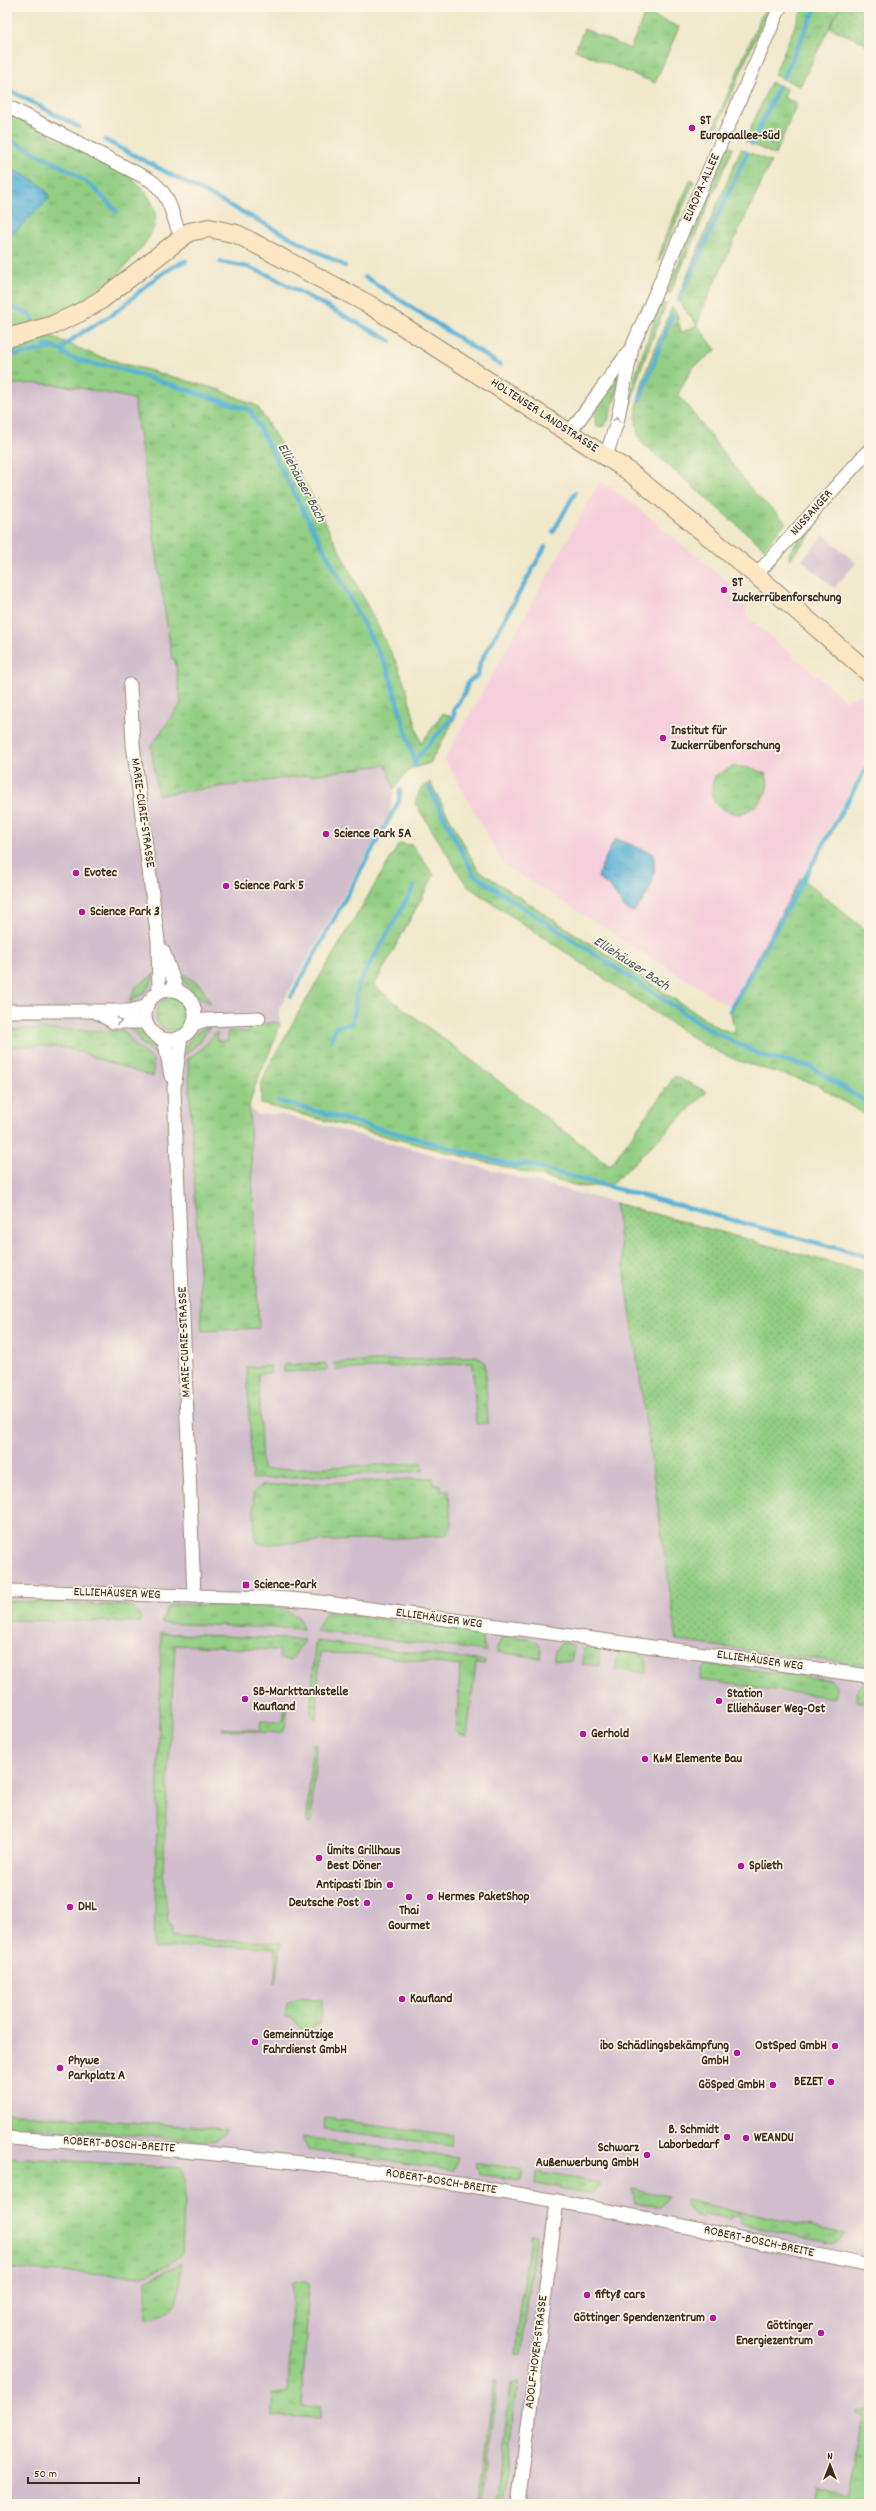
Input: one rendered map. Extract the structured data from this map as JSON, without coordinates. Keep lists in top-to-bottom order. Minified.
{"streets":{"street":["EUROPA-ALLEE","HOLTENSER LANDSTRASSE","NUSSANGER","MARIE-CURIE-STRASSE","ELLIEHÄUSER WEG","ROBERT-BOSCH-BREITE","ADOLF-HOYER-STRASSE"]},"crossings":[["EUROPA-ALLEE","HOLTENSER LANDSTRASSE"],["HOLTENSER LANDSTRASSE","NUSSANGER"],["MARIE-CURIE-STRASSE","ELLIEHÄUSER WEG"],["ROBERT-BOSCH-BREITE","ADOLF-HOYER-STRASSE"]],"water":["Elliehäuser Bach"],"places":{"other":["ST Europaallee-Süd","ST Zuckerrübenforschung","Institut für Zuckerrübenforschung","Science Park 5A","Evotec","Science Park 5","Science Park 3","SB-Markttankstelle Kaufland","Station Elliehäuser Weg-Ost","Gerhold","K&M Elemente Bau","Ümits Grillhaus Best Döner","Splieth","Antipasti Ibin","Thai Gourmet","Hermes PaketShop","Deutsche Post","DHL","Kaufland","Gemeinnützige Fahrdienst GmbH","OstSped GmbH","ibo Schädlingsbekämpfung GmbH","Phywe Parkplatz A","BEZET","GöSped GmbH","B. Schmidt Laborbedarf","WEANDU","Schwarz Außenwerbung GmbH","fifty8 cars","Göttinger Spendenzentrum","Göttinger Energiezentrum"],"transit":["Science-Park"]},"scale_bar":"50 m","north":"top"}
